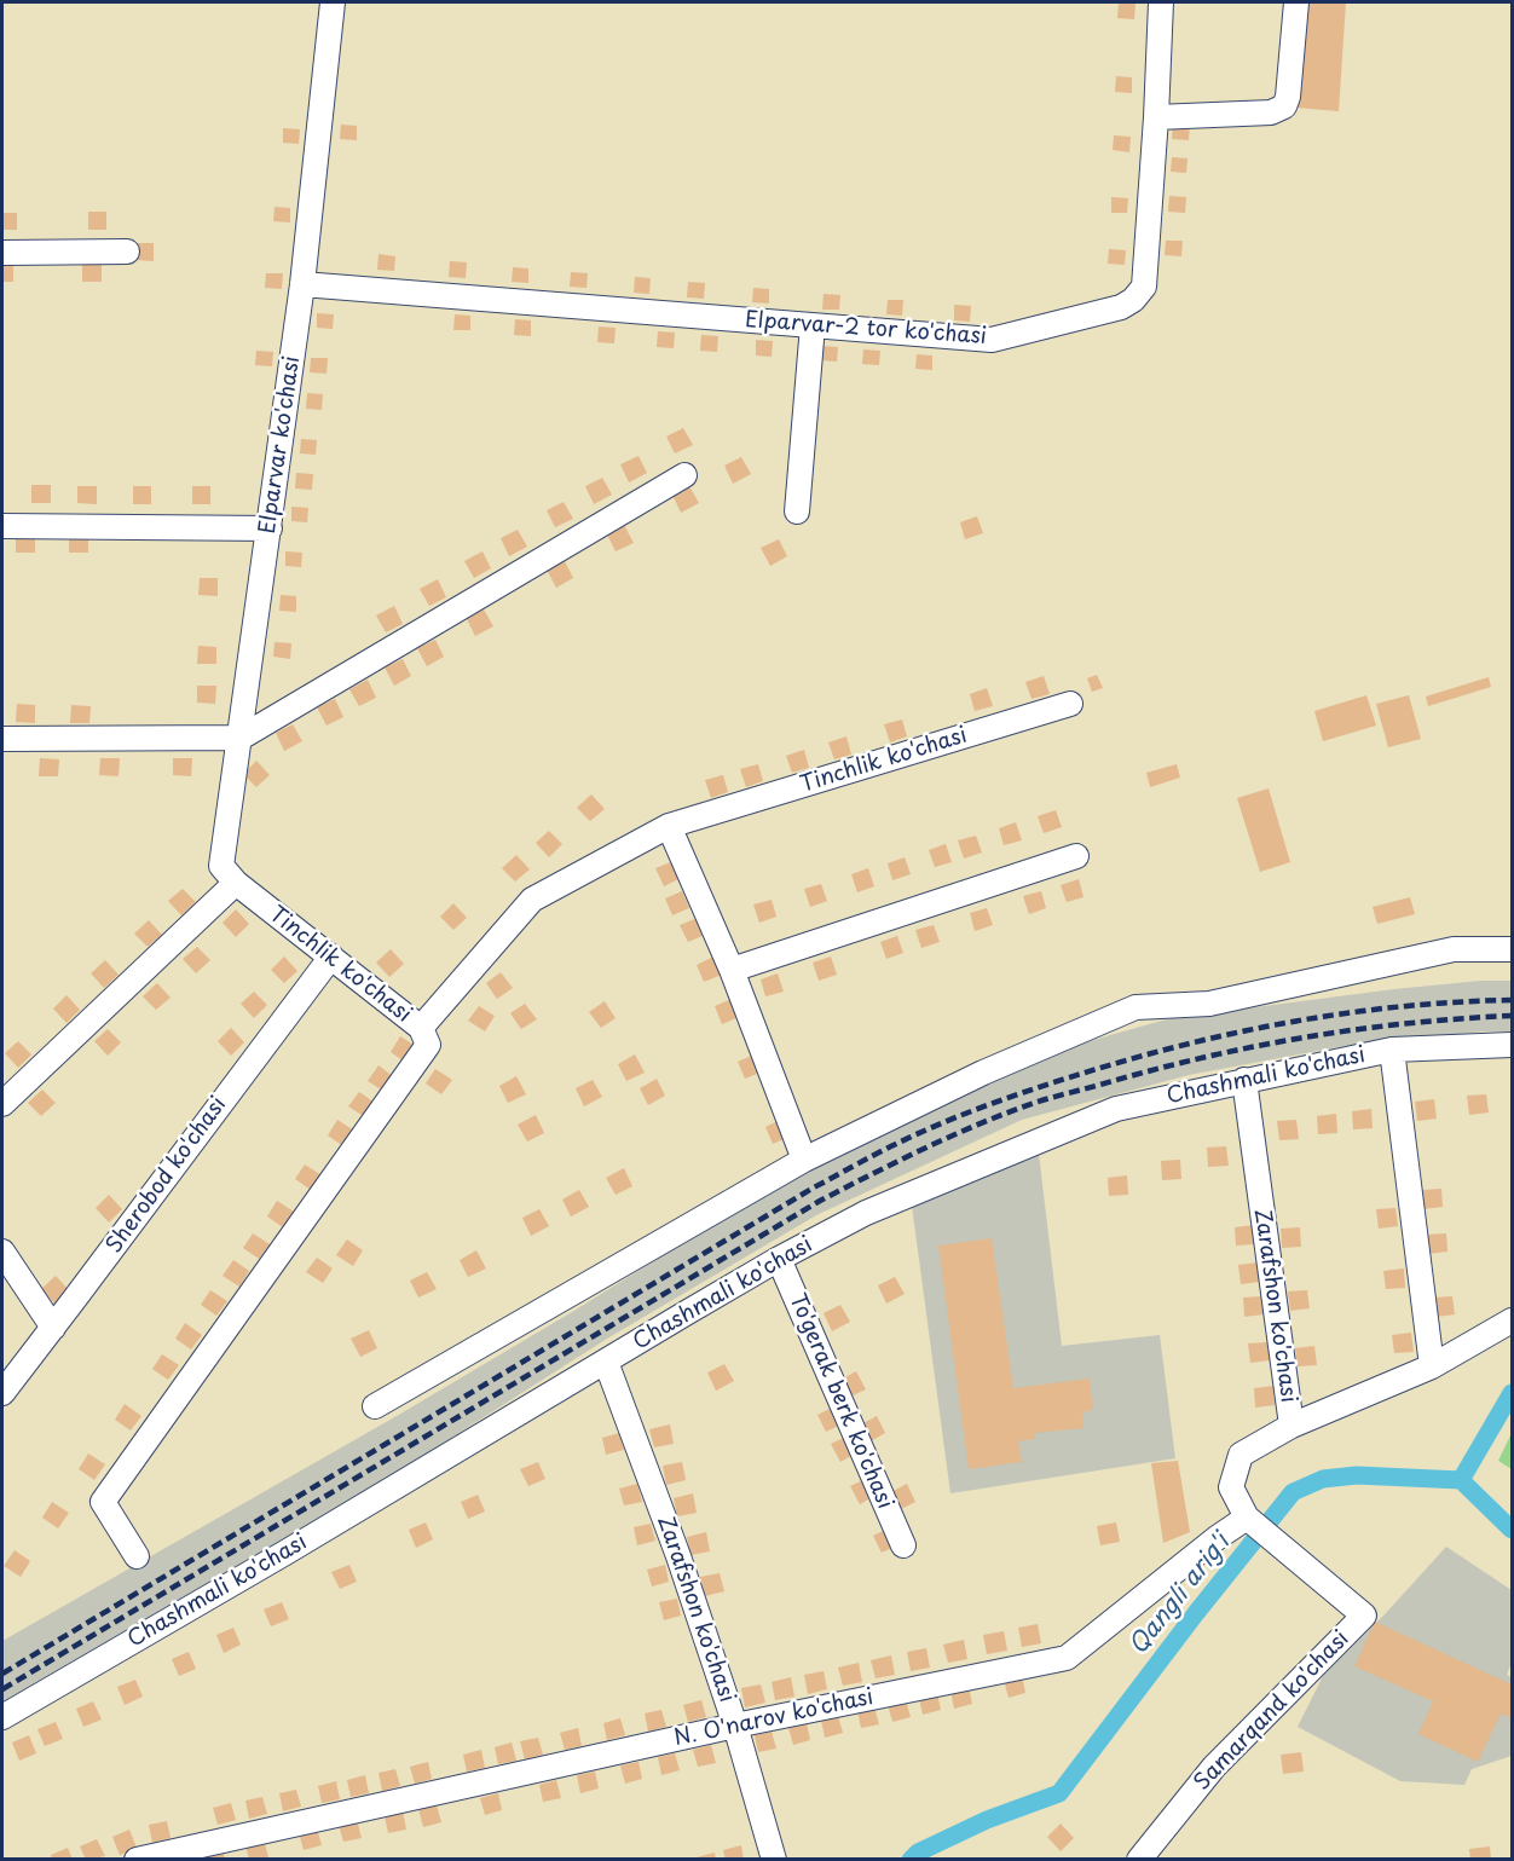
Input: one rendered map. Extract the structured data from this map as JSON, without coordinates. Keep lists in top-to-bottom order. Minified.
{"streets":{"street":["Elparvar-2 tor ko'chasi","Elparvar ko'chasi","Tinchlik ko'chasi","Chashmali ko'chasi","Sherobod ko'chasi","Zarafshon ko'chasi","To'gerak berk ko'chasi","Samarqand ko'chasi","N. O'narov ko'chasi"]},"crossings":[["Elparvar-2 tor ko'chasi","Elparvar ko'chasi"],["Elparvar ko'chasi","Tinchlik ko'chasi"],["Tinchlik ko'chasi","Sherobod ko'chasi"],["Chashmali ko'chasi","Zarafshon ko'chasi"],["Chashmali ko'chasi","To'gerak berk ko'chasi"],["Zarafshon ko'chasi","N. O'narov ko'chasi"],["Samarqand ko'chasi","N. O'narov ko'chasi"]],"water":["Qangli arig'i"]}
